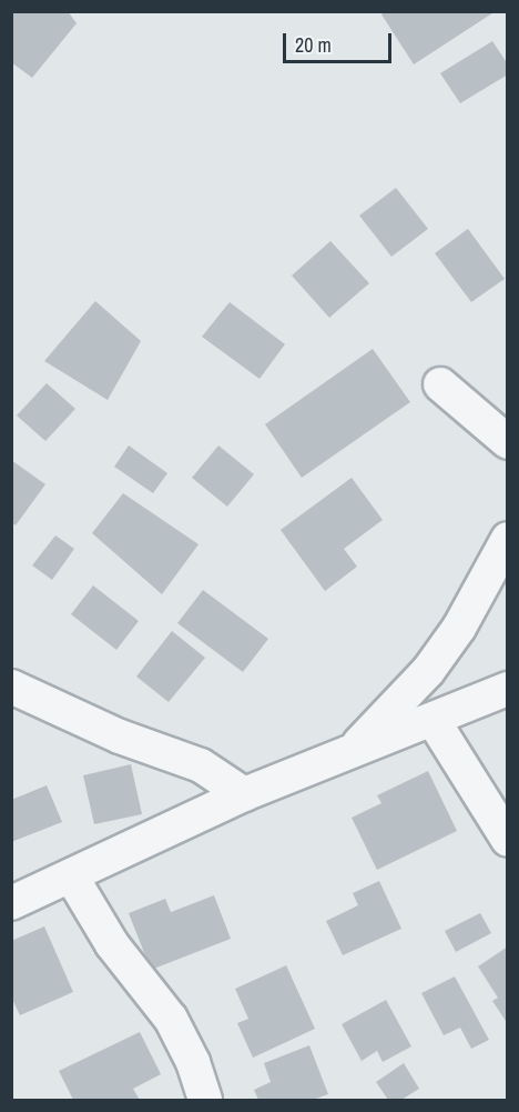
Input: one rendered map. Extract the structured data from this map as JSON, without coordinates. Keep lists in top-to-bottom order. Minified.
{"scale_bar":"20 m"}
